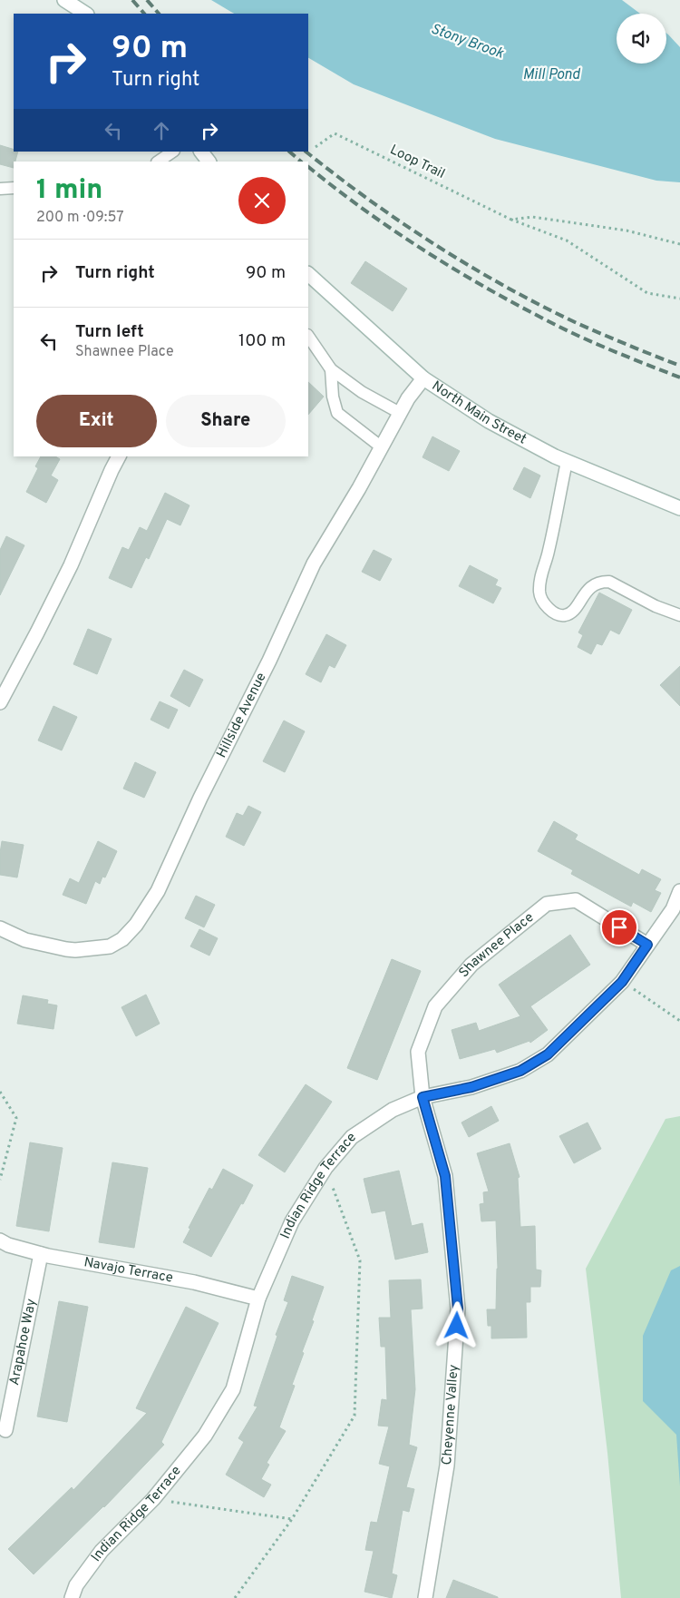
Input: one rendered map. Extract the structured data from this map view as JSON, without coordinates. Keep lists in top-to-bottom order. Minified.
{"streets":{"street":["North Main Street","Hillside Avenue","Shawnee Place","Indian Ridge Terrace","Navajo Terrace","Arapahoe Way","Cheyenne Valley"],"path":["Loop Trail"]},"crossings":[["North Main Street","Hillside Avenue"],["Shawnee Place","Indian Ridge Terrace"],["Shawnee Place","Cheyenne Valley"],["Indian Ridge Terrace","Navajo Terrace"],["Indian Ridge Terrace","Cheyenne Valley"],["Navajo Terrace","Arapahoe Way"]],"water":["Stony Brook","Mill Pond"],"page":{"turn":["90 m","Turn right"],"heading":["1 min","200 m · 09:57"],"list":[{"name":"Turn right","value":"90 m"},{"name":"Turn left","note":"Shawnee Place","value":"100 m"}],"buttons":["Exit","Share"]}}
